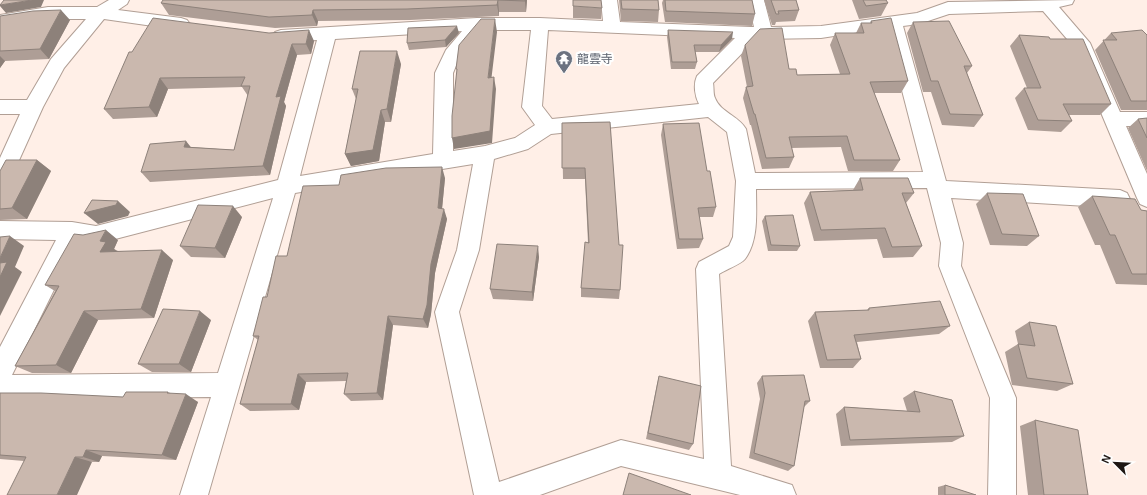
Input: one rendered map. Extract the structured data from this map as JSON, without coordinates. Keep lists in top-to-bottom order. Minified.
{"places":{"temple":["龍雲寺"]},"north":"top left"}
